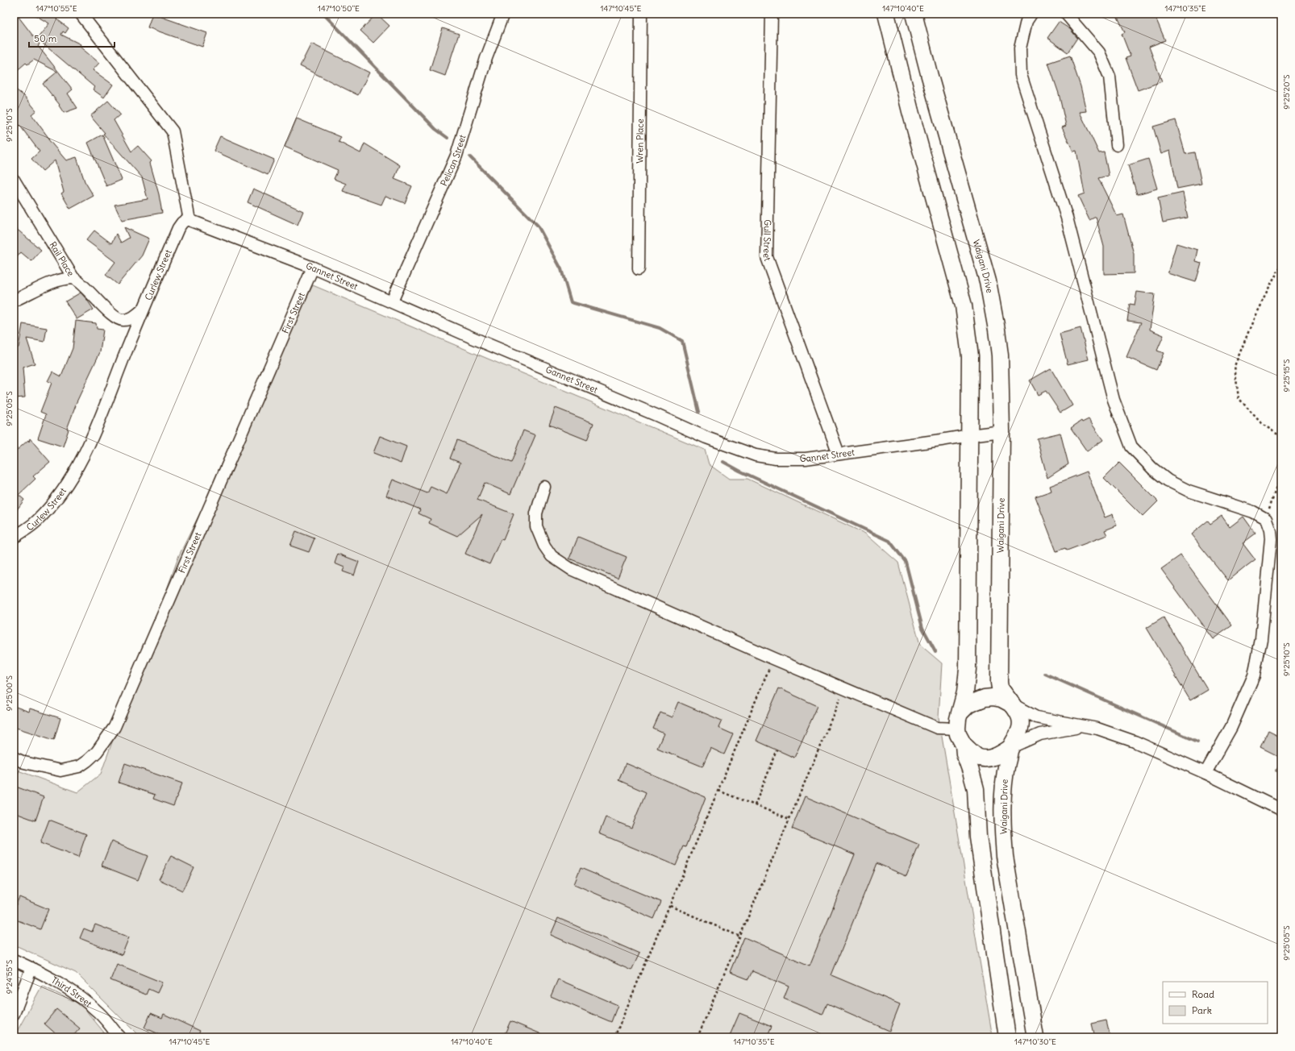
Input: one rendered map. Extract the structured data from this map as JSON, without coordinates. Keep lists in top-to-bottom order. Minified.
{"streets":{"highway":["Waigani Drive"],"street":["Wren Place","Pelican Street","Gull Street","Rail Place","Curlew Street","Gannet Street","First Street","Third Street"]},"crossings":[["Pelican Street","Gannet Street"],["Gull Street","Gannet Street"],["Rail Place","Curlew Street"],["Waigani Drive","Gannet Street"],["Curlew Street","Gannet Street"],["Gannet Street","First Street"]],"legend":["Road","Park"],"scale_bar":"50 m","coordinates":["147°10'55\"E","147°10'50\"E","147°10'45\"E","147°10'40\"E","147°10'35\"E","9°25'20\"S","9°25'10\"S","9°25'15\"S","9°25'05\"S","9°25'00\"S","9°24'55\"S","147°10'30\"E"]}
